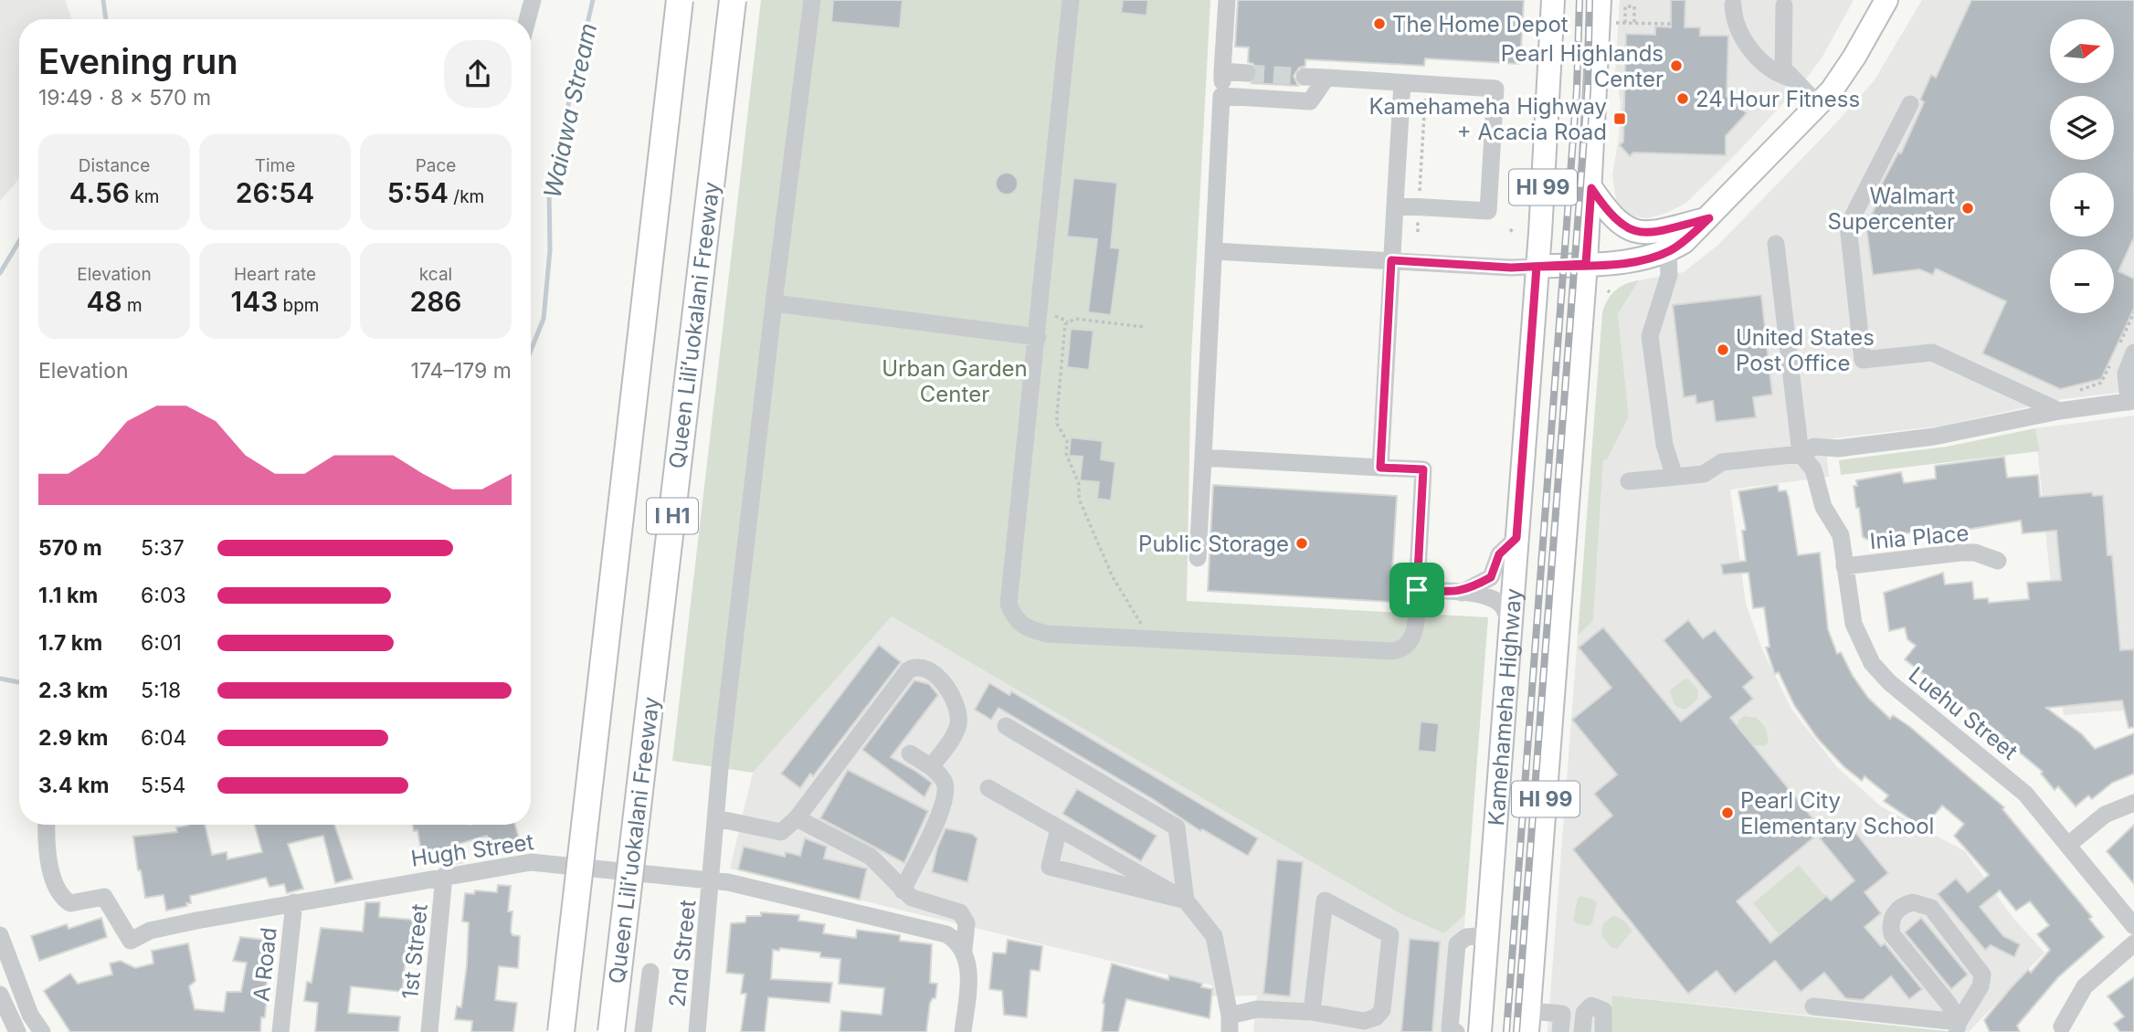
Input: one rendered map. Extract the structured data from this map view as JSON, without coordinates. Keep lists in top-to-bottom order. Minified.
{"streets":{"highway":["Queen Liliʻuokalani Freeway","I H1"],"main road":["HI 99","Kamehameha Highway"],"street":["Inia Place","Luehu Street","Hugh Street","1st Street","2nd Street","A Road"]},"crossings":[["Inia Place","Luehu Street"],["Hugh Street","1st Street"],["Hugh Street","2nd Street"],["Hugh Street","A Road"]],"water":["Waiawa Stream"],"parks":["Urban Garden Center"],"places":{"other":["The Home Depot","Pearl Highlands Center","24 Hour Fitness","Walmart Supercenter","United States Post Office","Public Storage","Pearl City Elementary School"],"transit":["Kamehameha Highway + Acacia Road"]},"north":"right","page":{"map_buttons":["+","−"],"heading":["Evening run","19:49 · 8 × 570 m"],"stats":[["Distance","4.56 km"],["Time","26:54"],["Pace","5:54 /km"],["Elevation","48 m"],["Heart rate","143 bpm"],["kcal","286"]],"chart":["Elevation","174–179 m"],"list":[{"name":"570 m","note":"5:37"},{"name":"1.1 km","note":"6:03"},{"name":"1.7 km","note":"6:01"},{"name":"2.3 km","note":"5:18"},{"name":"2.9 km","note":"6:04"},{"name":"3.4 km","note":"5:54"}]}}
